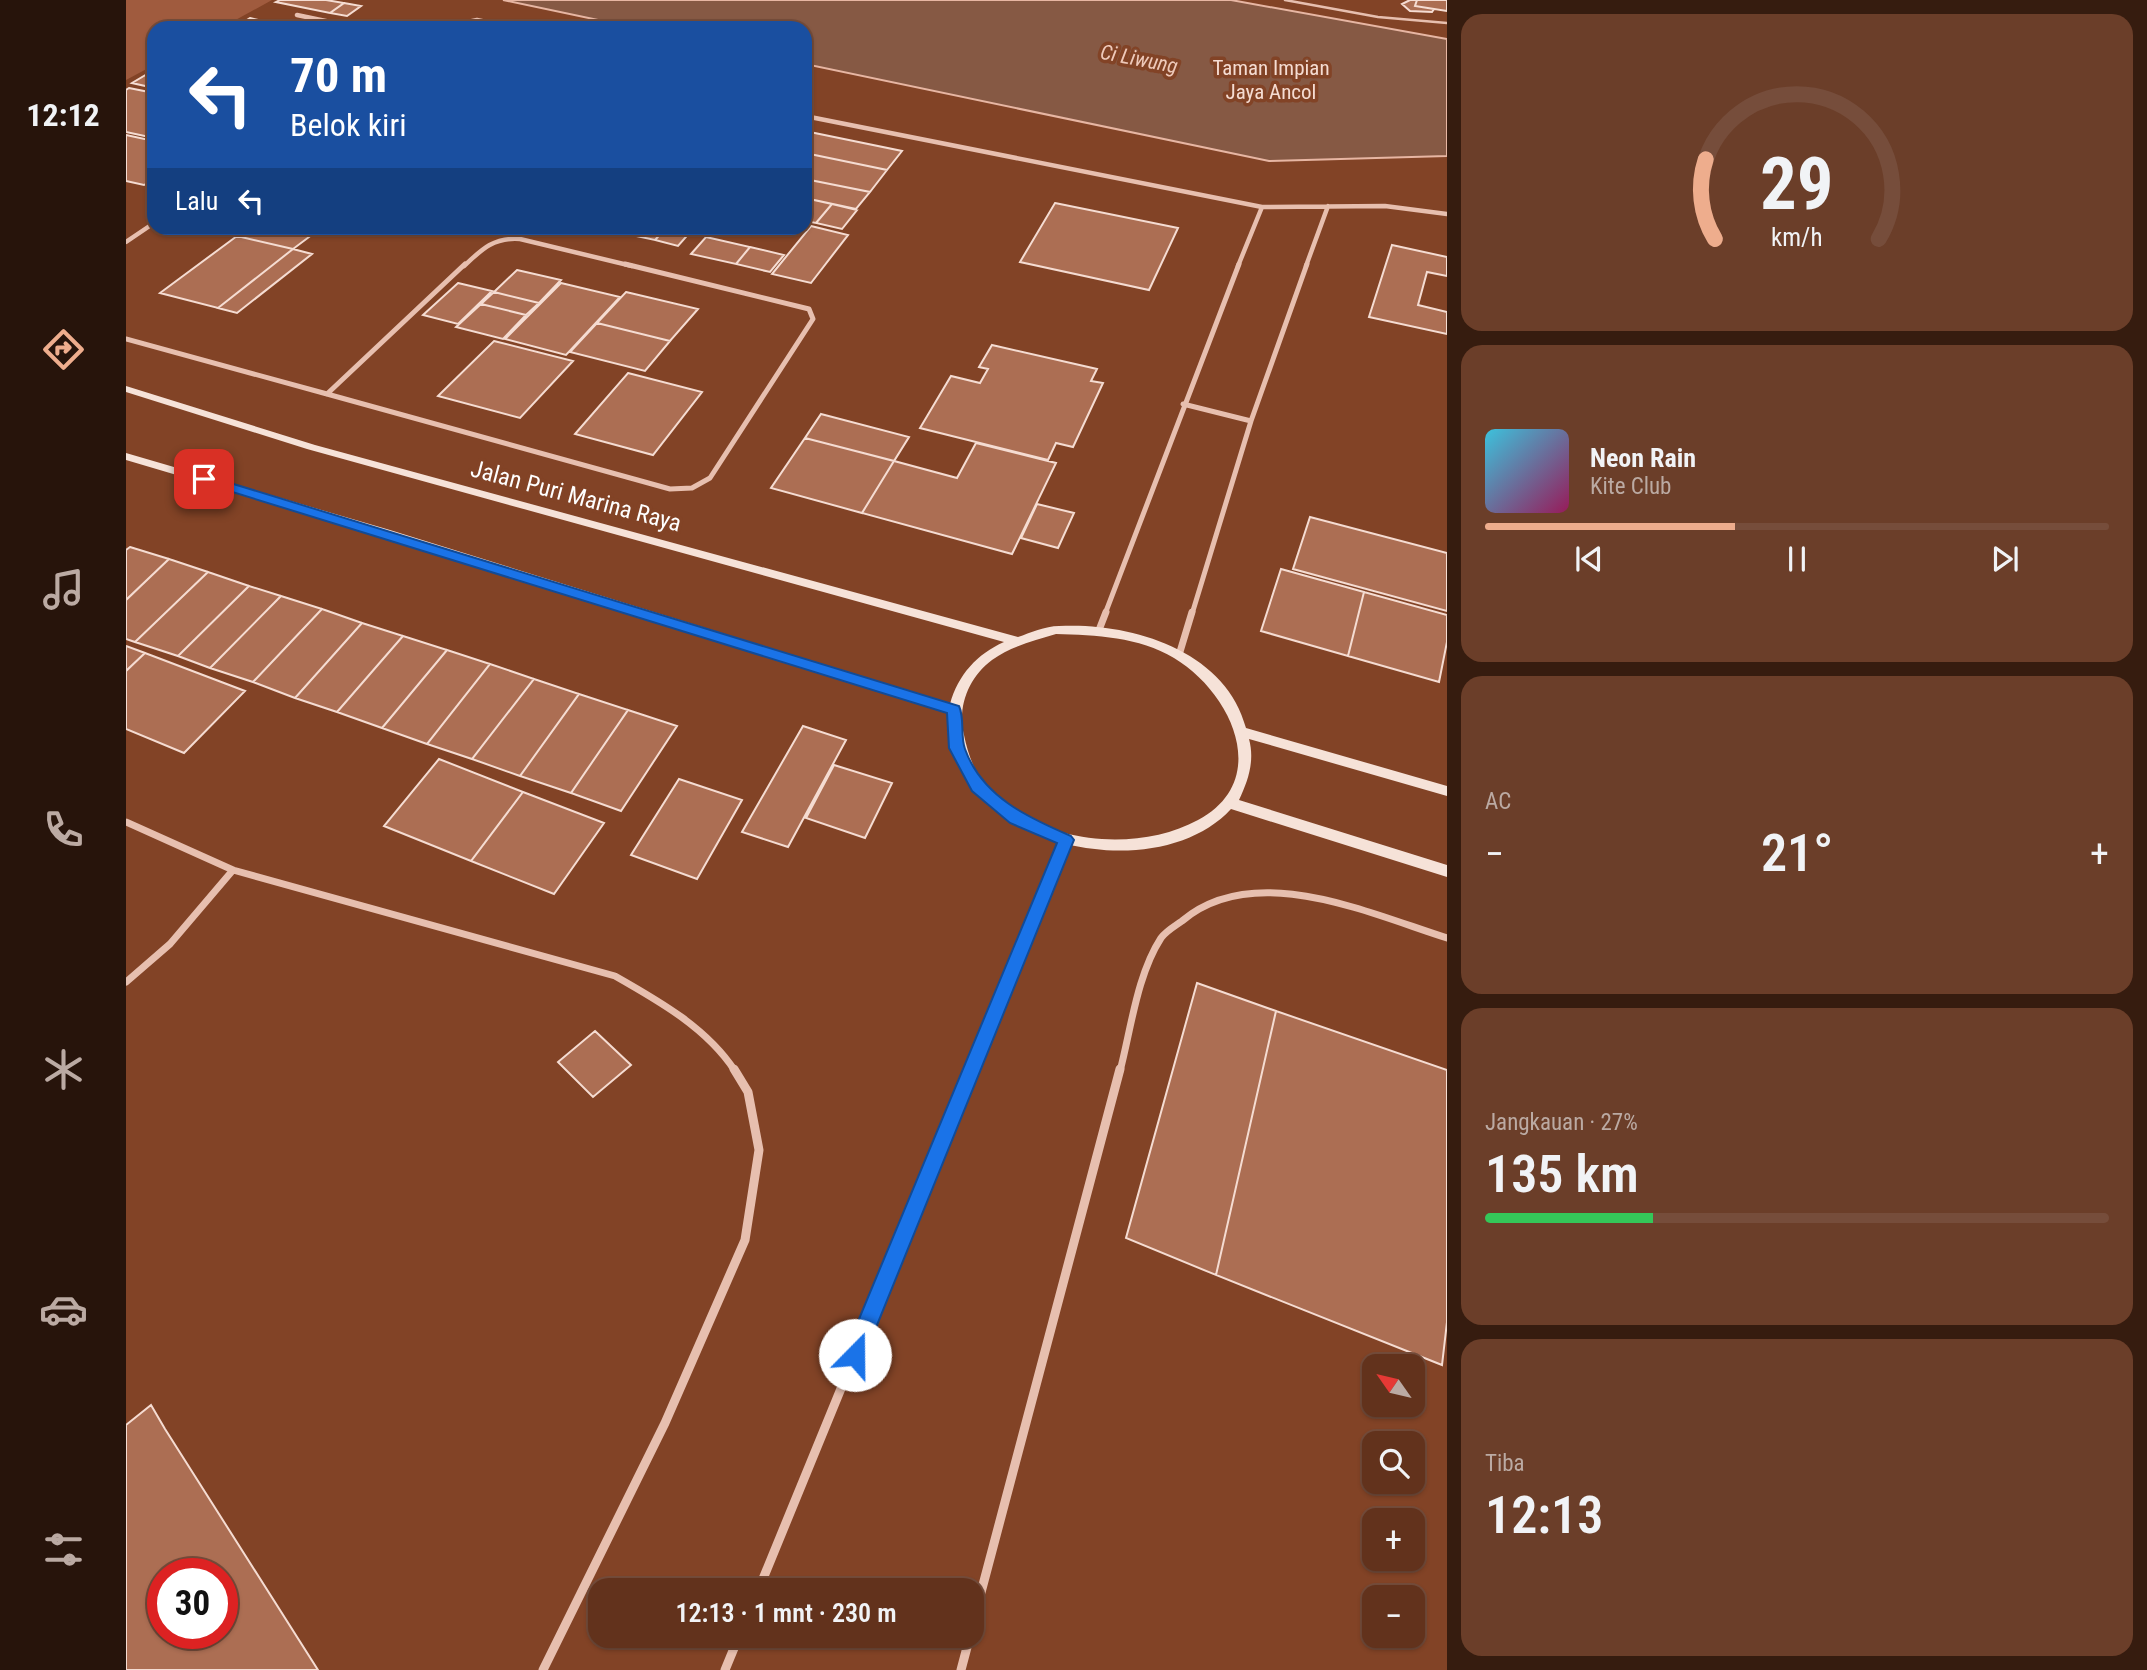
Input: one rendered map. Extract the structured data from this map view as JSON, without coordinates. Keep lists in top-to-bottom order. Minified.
{"streets":{"street":["Jalan Puri Marina Raya"]},"water":["Ci Liwung"],"parks":["Taman Impian Jaya Ancol"],"north":"top left","page":{"tabs":"12:12","turn":["70 m","Belok kiri"],"then":"Lalu","song":["Neon Rain","Kite Club"],"tile":["AC",["Jangkauan · 27%","135 km"],["Tiba","12:13"]],"heat":["−","21°","+"],"map_buttons":["+","−"],"limit":"30","trip":"12:13 · 1 mnt · 230 m","gauge":["29","km/h"]}}
